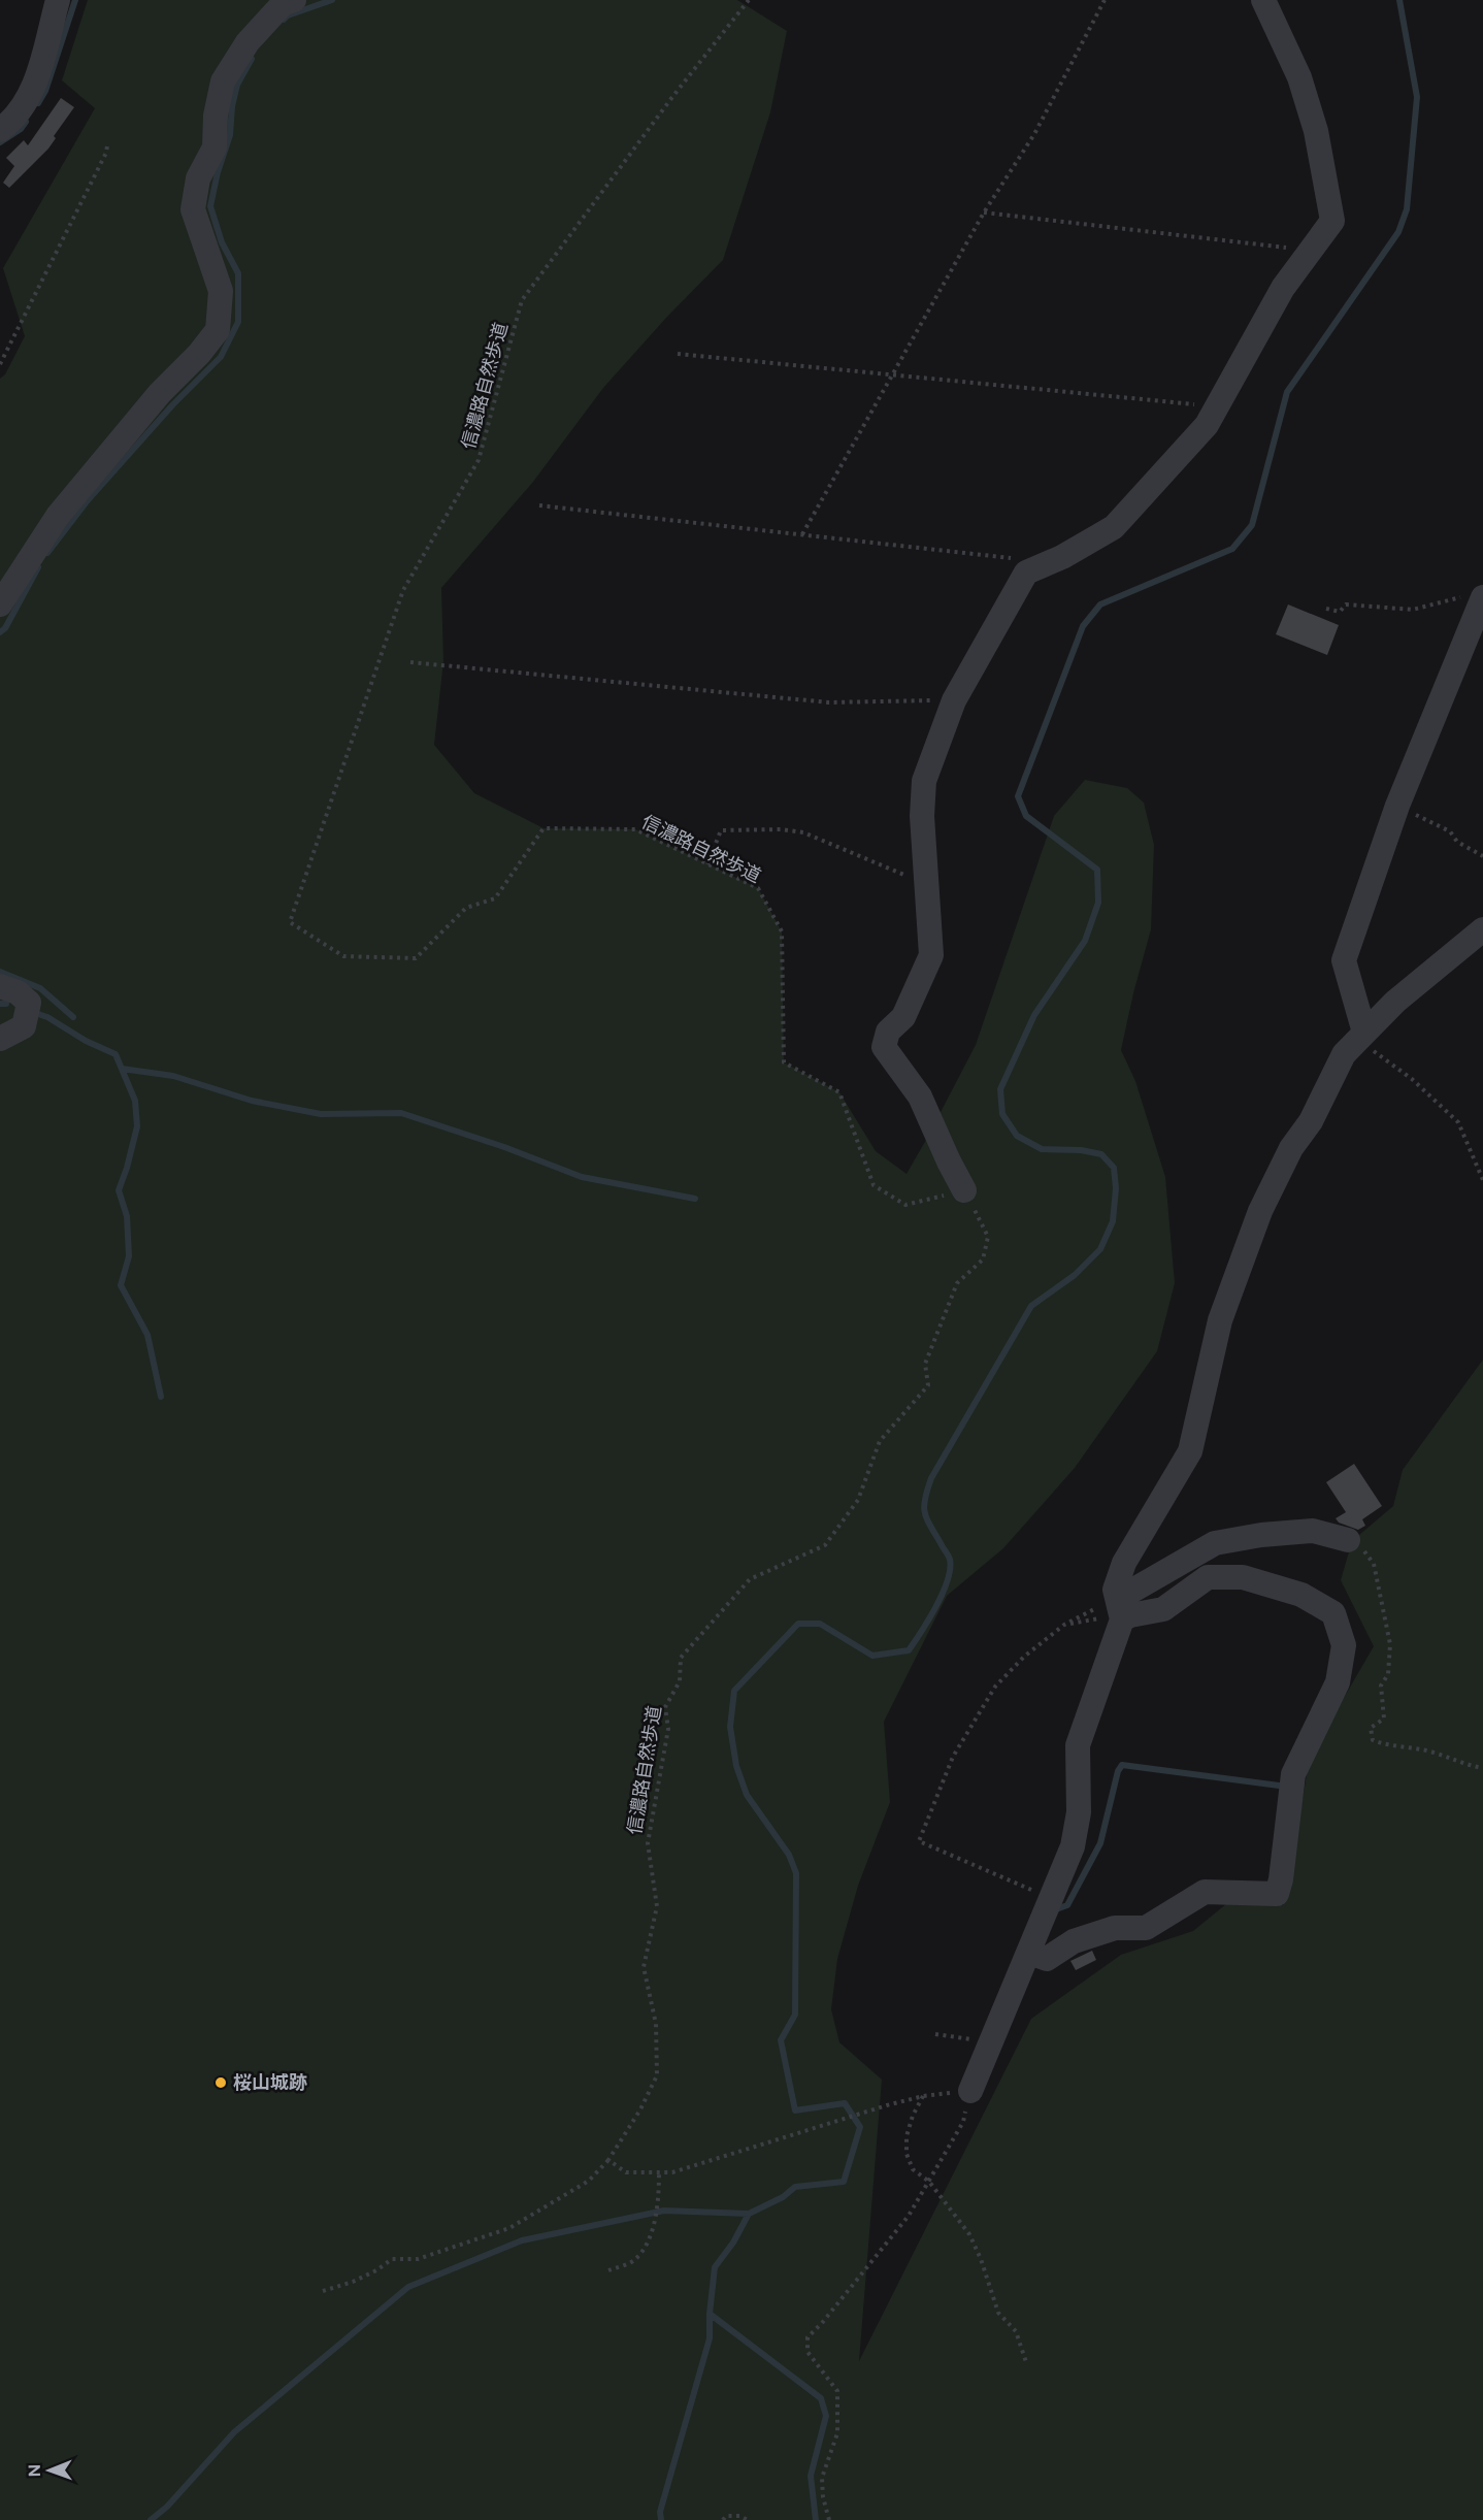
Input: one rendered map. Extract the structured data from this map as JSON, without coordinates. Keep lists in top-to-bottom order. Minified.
{"streets":{"path":["信濃路自然歩道"]},"places":["桜山城跡"],"north":"left"}
